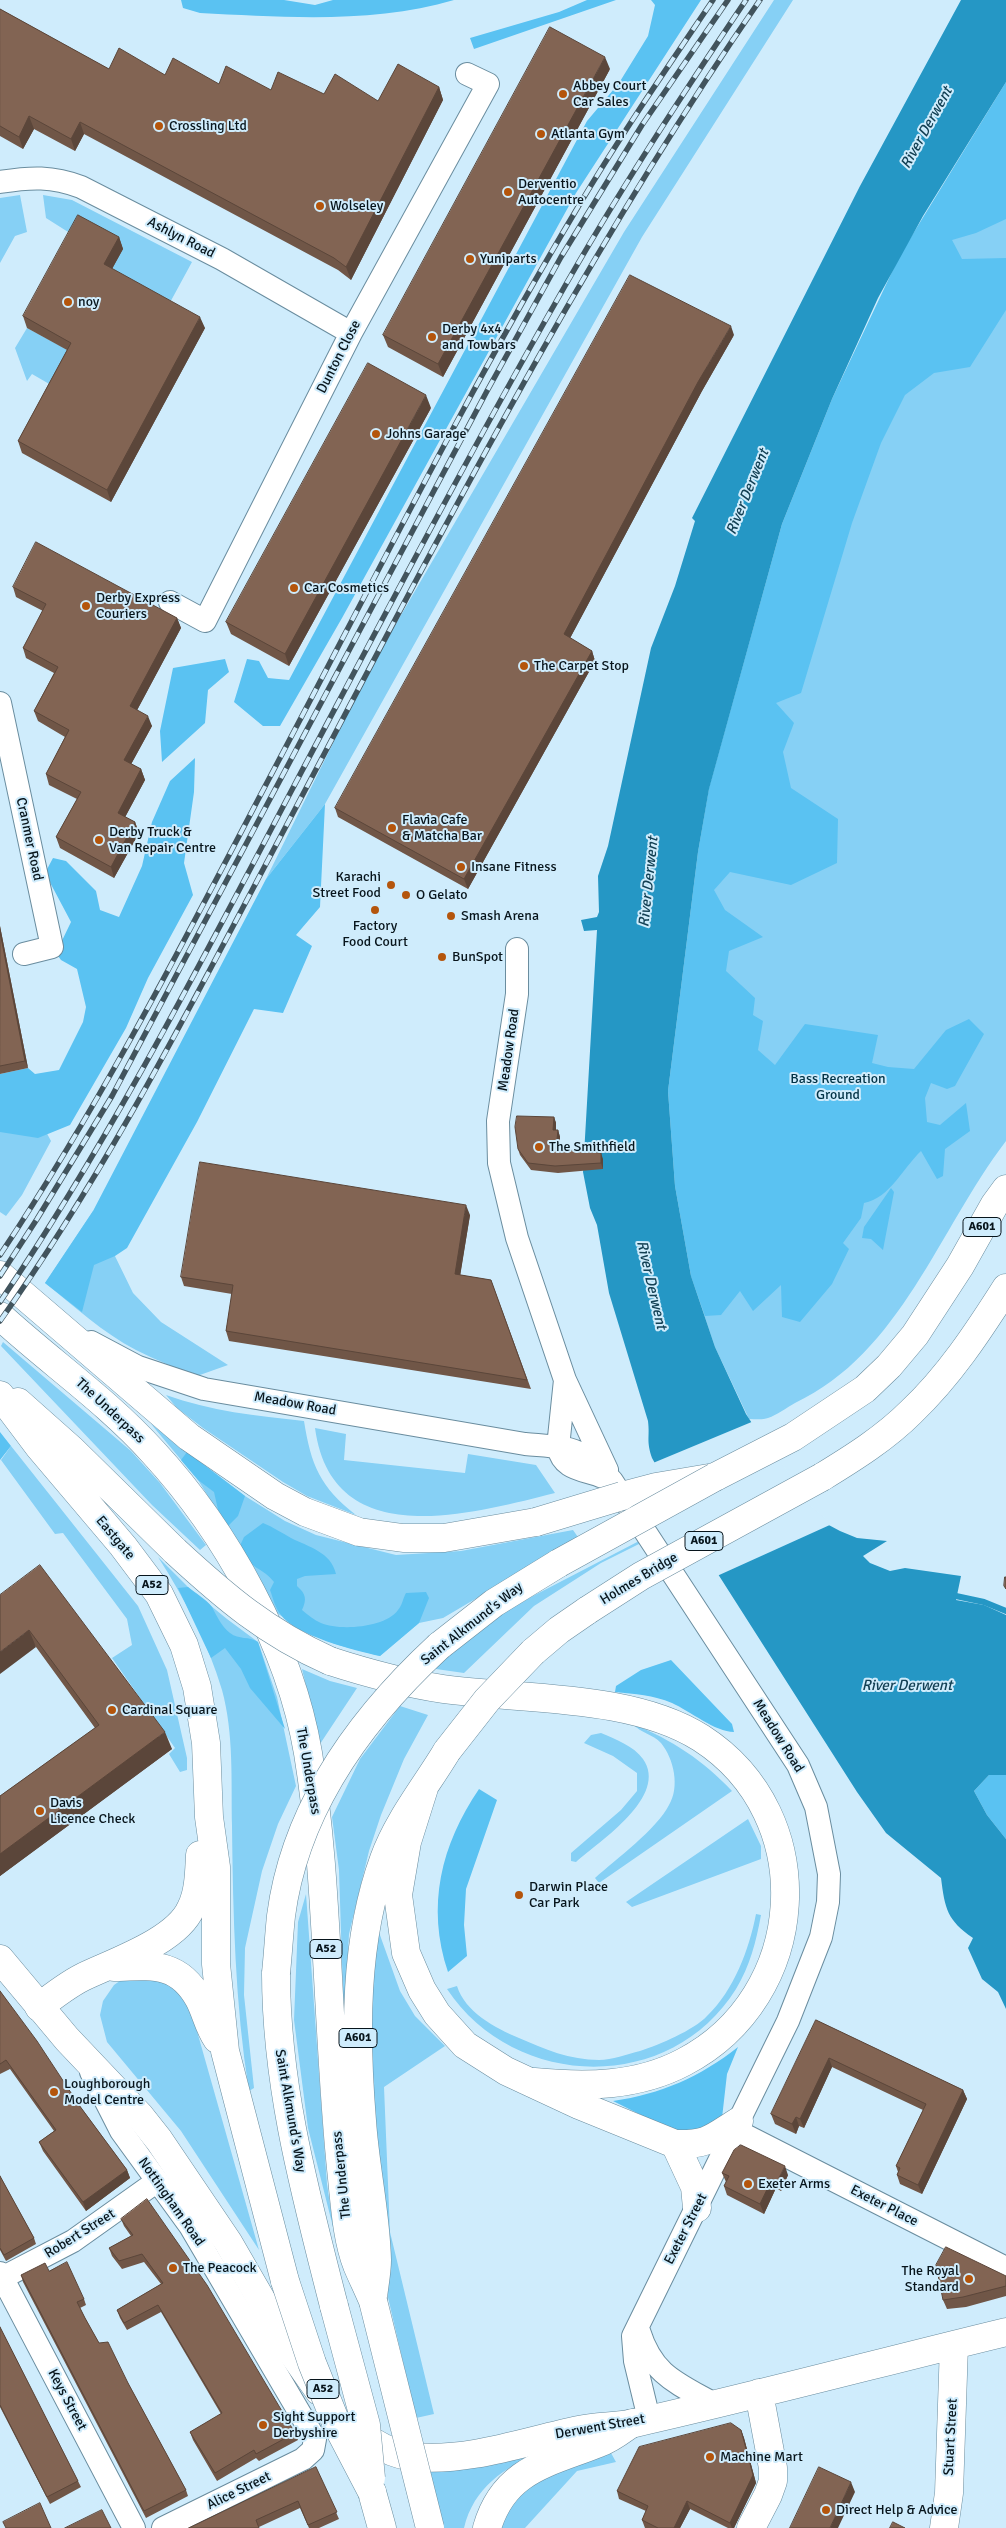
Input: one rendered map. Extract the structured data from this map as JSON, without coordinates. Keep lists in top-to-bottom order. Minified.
{"streets":{"main road":["A601","The Underpass","Eastgate","Holmes Bridge","A52","Saint Alkmund's Way","Nottingham Road","Derwent Street","Stuart Street"],"street":["Ashlyn Road","Dunton Close","Cranmer Road","Meadow Road","Exeter Place","Exeter Street","Robert Street","Keys Street","Alice Street"]},"crossings":[["Ashlyn Road","Dunton Close"],["Meadow Road","Exeter Place"],["Meadow Road","Exeter Street"],["A601","The Underpass"],["A601","Holmes Bridge"],["A601","Saint Alkmund's Way"],["Eastgate","Saint Alkmund's Way"],["Nottingham Road","Robert Street"],["Nottingham Road","Derwent Street"],["Nottingham Road","Alice Street"],["Exeter Place","Exeter Street"],["Exeter Street","Derwent Street"],["Robert Street","Keys Street"],["Derwent Street","Stuart Street"]],"water":["River Derwent"],"parks":["Bass Recreation Ground"],"places":["Abbey Court Car Sales","Crossling Ltd","Atlanta Gym","Derventio Autocentre","Wolseley","Yuniparts","noy","Derby 4x4 and Towbars","Johns Garage","Car Cosmetics","Derby Express Couriers","The Carpet Stop","Flavia Cafe & Matcha Bar","Derby Truck & Van Repair Centre","Insane Fitness","Karachi Street Food","O Gelato","Factory Food Court","Smash Arena","BunSpot","The Smithfield","Cardinal Square","Davis Licence Check","Darwin Place Car Park","Loughborough Model Centre","Exeter Arms","The Peacock","The Royal Standard","Sight Support Derbyshire","Machine Mart","Direct Help & Advice"]}
